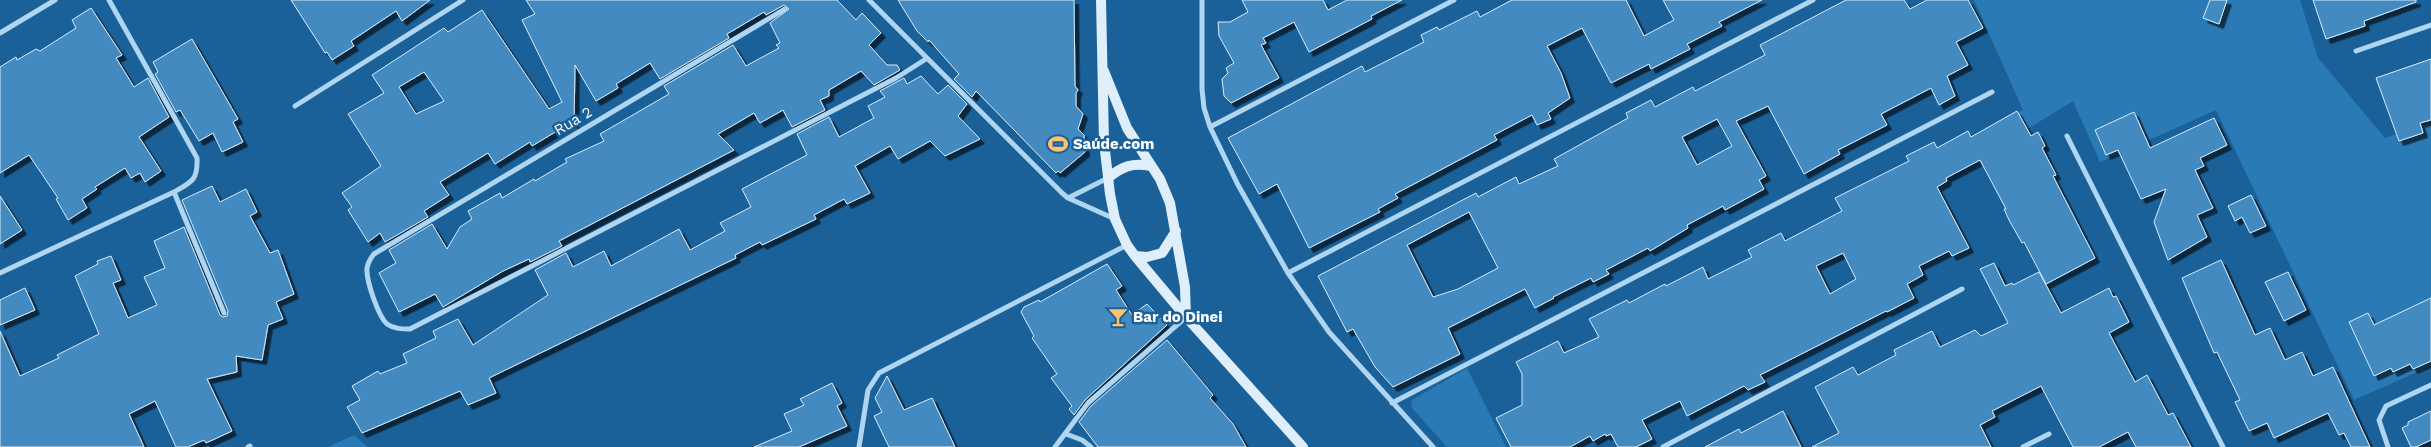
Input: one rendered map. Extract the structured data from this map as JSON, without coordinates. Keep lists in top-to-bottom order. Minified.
{"streets":{"street":["Rua 2"]},"places":{"sports":["Saúde.com"],"bar":["Bar do Dinei"]}}
